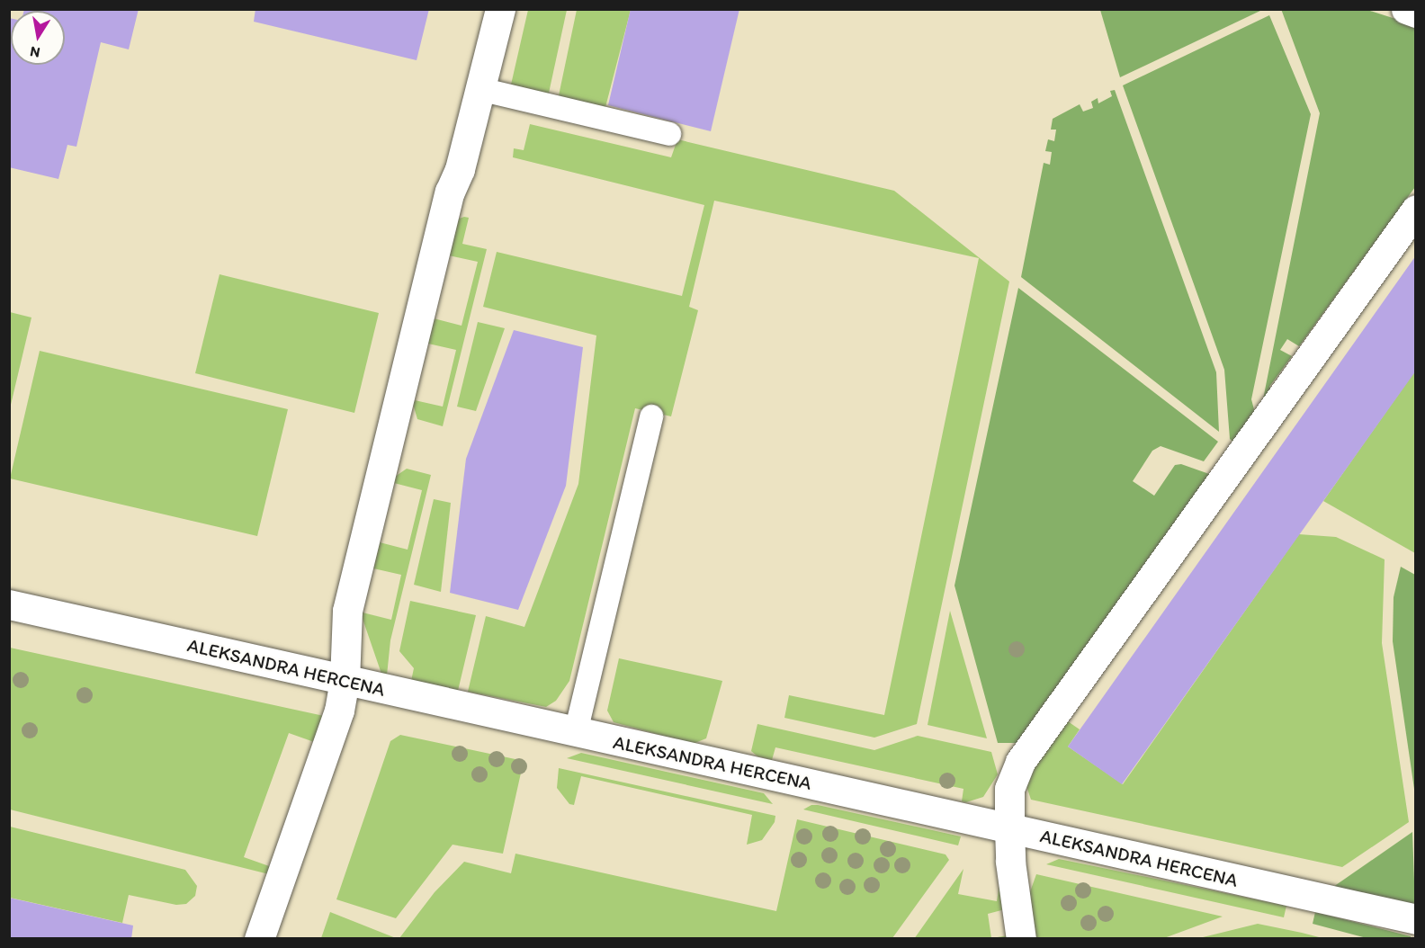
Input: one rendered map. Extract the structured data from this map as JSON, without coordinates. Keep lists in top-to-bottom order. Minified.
{"streets":{"street":["ALEKSANDRA HERCENA"]},"north":"bottom"}
